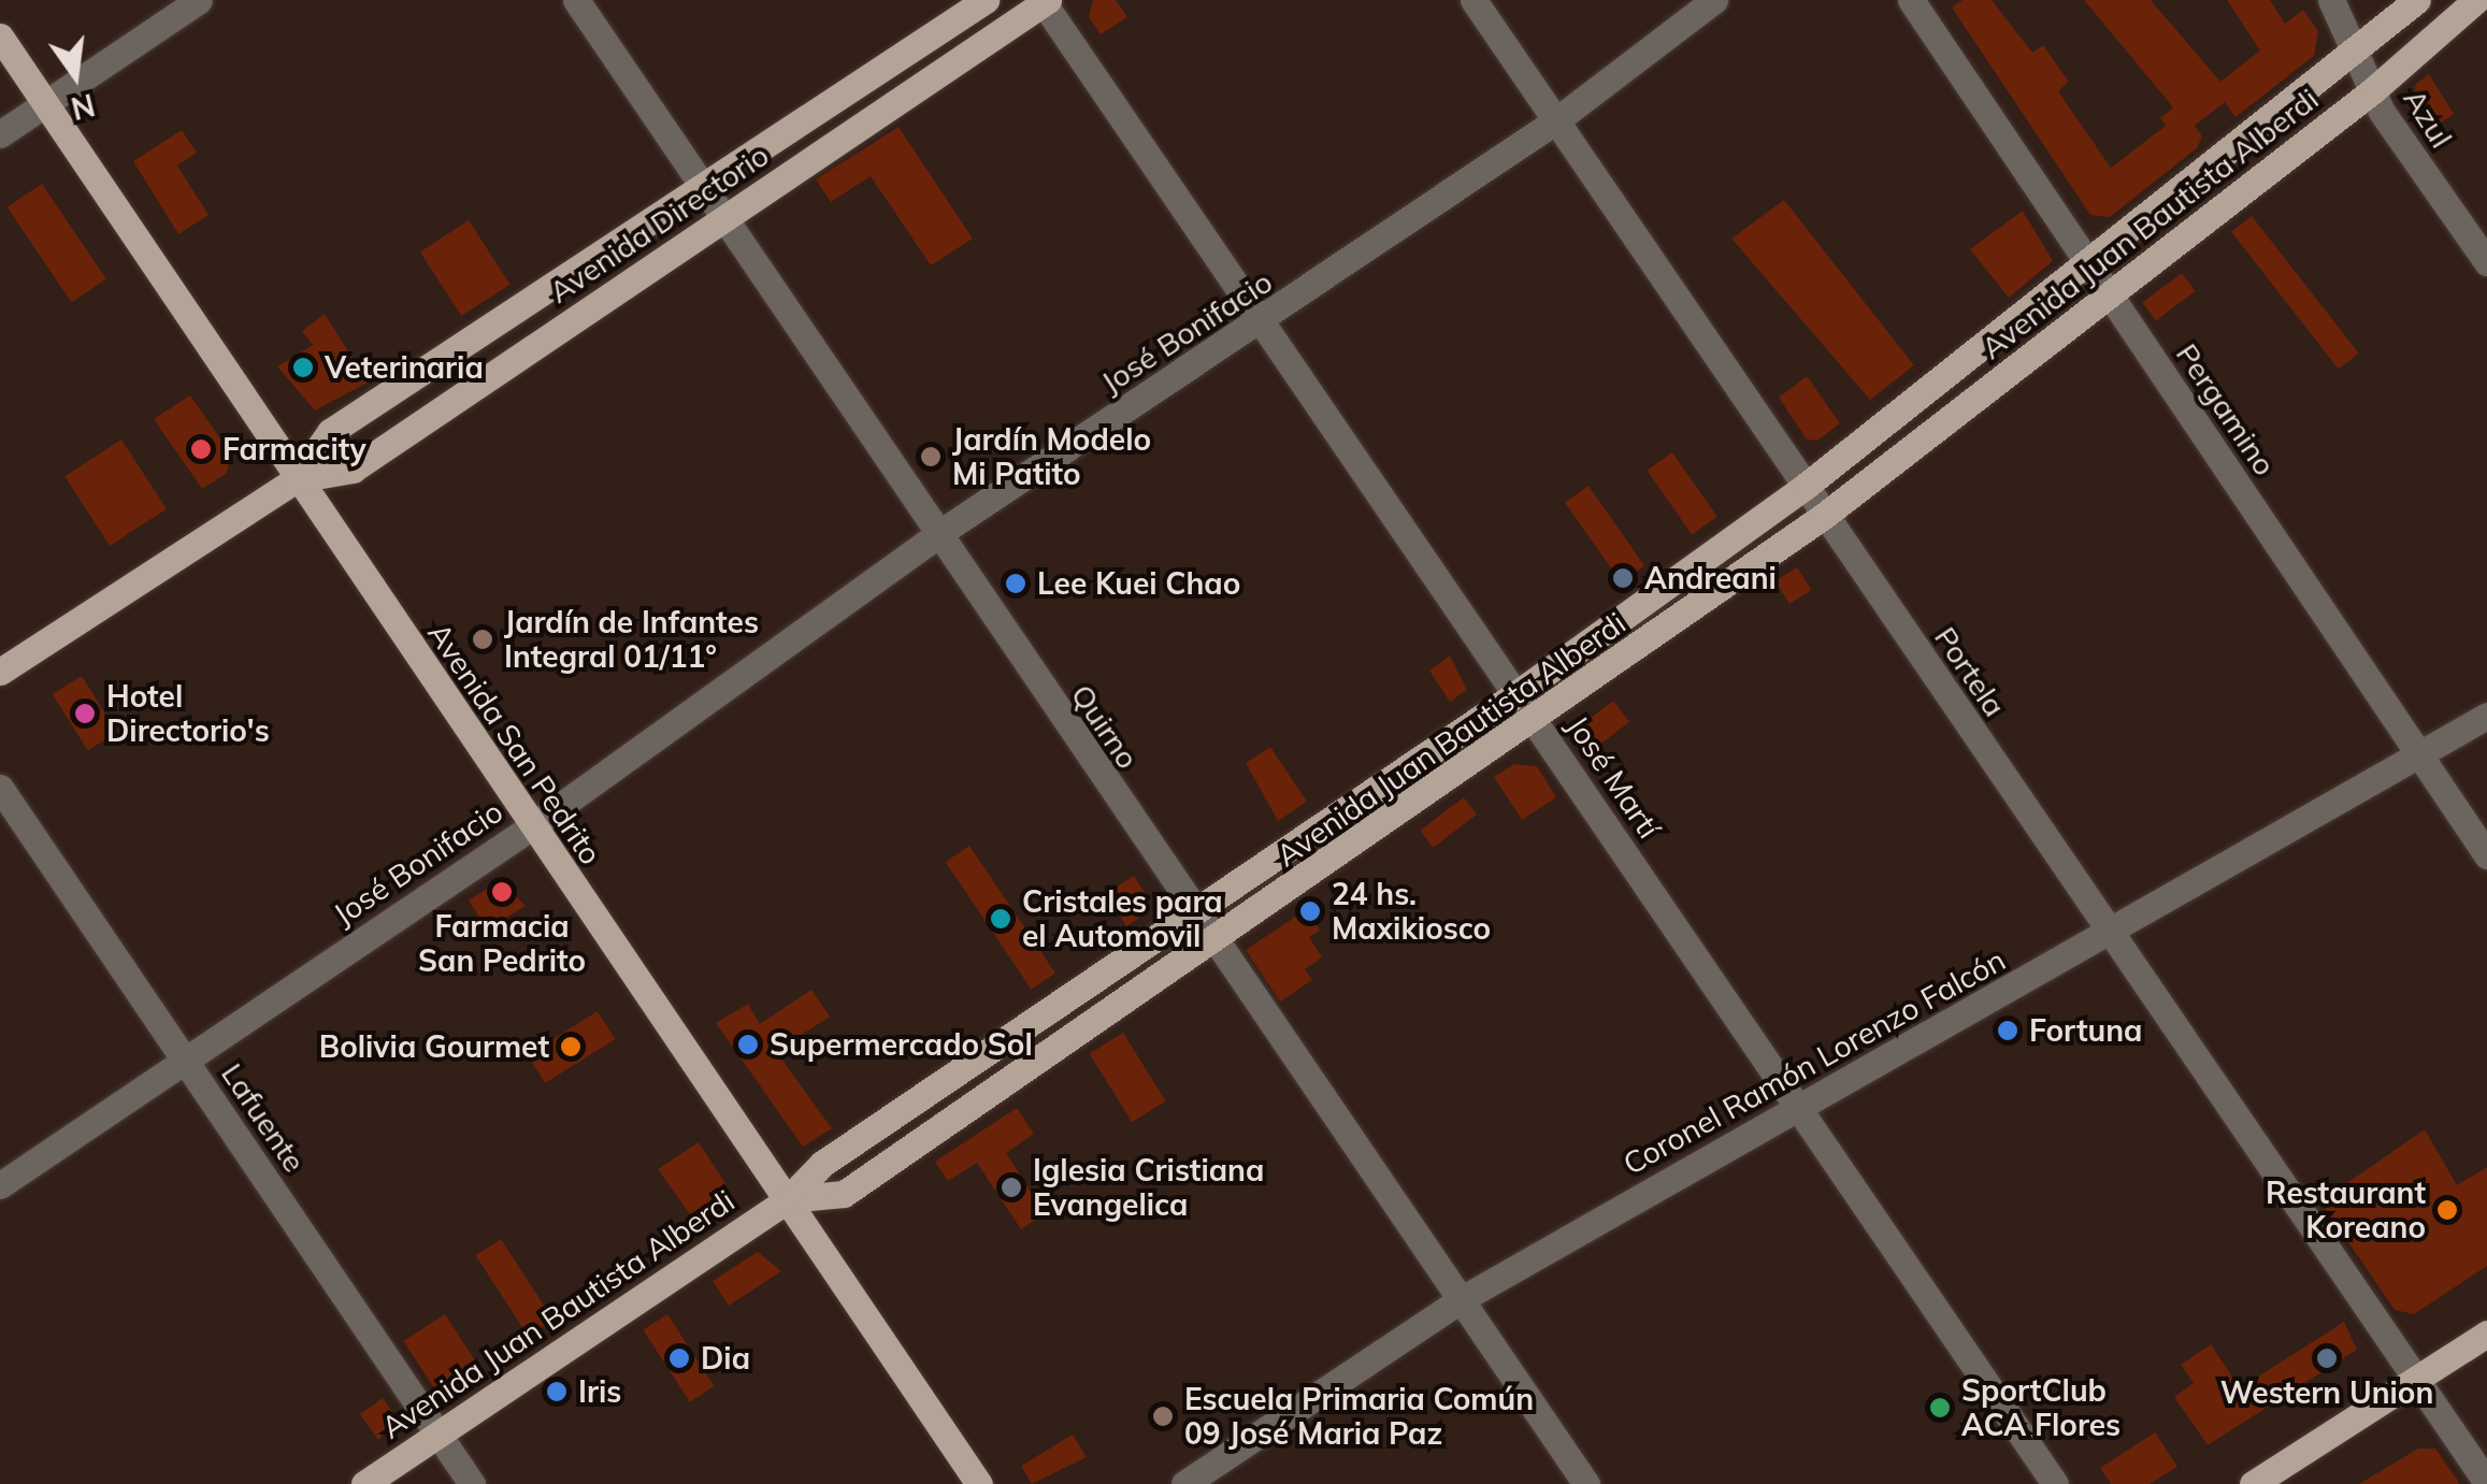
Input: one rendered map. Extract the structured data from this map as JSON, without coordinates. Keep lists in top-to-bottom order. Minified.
{"streets":{"main road":["Avenida Directorio","Avenida Juan Bautista Alberdi","Avenida San Pedrito"],"street":["Azul","José Bonifacio","Pergamino","Portela","Quirno","José Martí","Coronel Ramón Lorenzo Falcón","Lafuente"]},"crossings":[["Azul","Avenida Juan Bautista Alberdi"],["Avenida Directorio","Quirno"],["Avenida Directorio","Avenida San Pedrito"],["Avenida Directorio","José Martí"],["Avenida Juan Bautista Alberdi","Pergamino"],["Avenida Juan Bautista Alberdi","Portela"],["Avenida Juan Bautista Alberdi","Quirno"],["Avenida Juan Bautista Alberdi","Avenida San Pedrito"],["Avenida Juan Bautista Alberdi","José Martí"],["Avenida Juan Bautista Alberdi","Lafuente"],["José Bonifacio","Portela"],["José Bonifacio","Quirno"],["José Bonifacio","Avenida San Pedrito"],["José Bonifacio","José Martí"],["José Bonifacio","Lafuente"],["Pergamino","Coronel Ramón Lorenzo Falcón"],["Portela","Coronel Ramón Lorenzo Falcón"],["Quirno","Coronel Ramón Lorenzo Falcón"],["José Martí","Coronel Ramón Lorenzo Falcón"]],"places":["Veterinaria","Farmacity","Jardín Modelo Mi Patito","Andreani","Lee Kuei Chao","Jardín de Infantes Integral 01/11°","Hotel Directorio's","Farmacia San Pedrito","24 hs. Maxikiosco","Cristales para el Automovil","Fortuna","Supermercado Sol","Bolivia Gourmet","Iglesia Cristiana Evangelica","Restaurant Koreano","Dia","Western Union","Iris","SportClub ACA Flores","Escuela Primaria Común 09 José Maria Paz"],"north":"bottom"}
